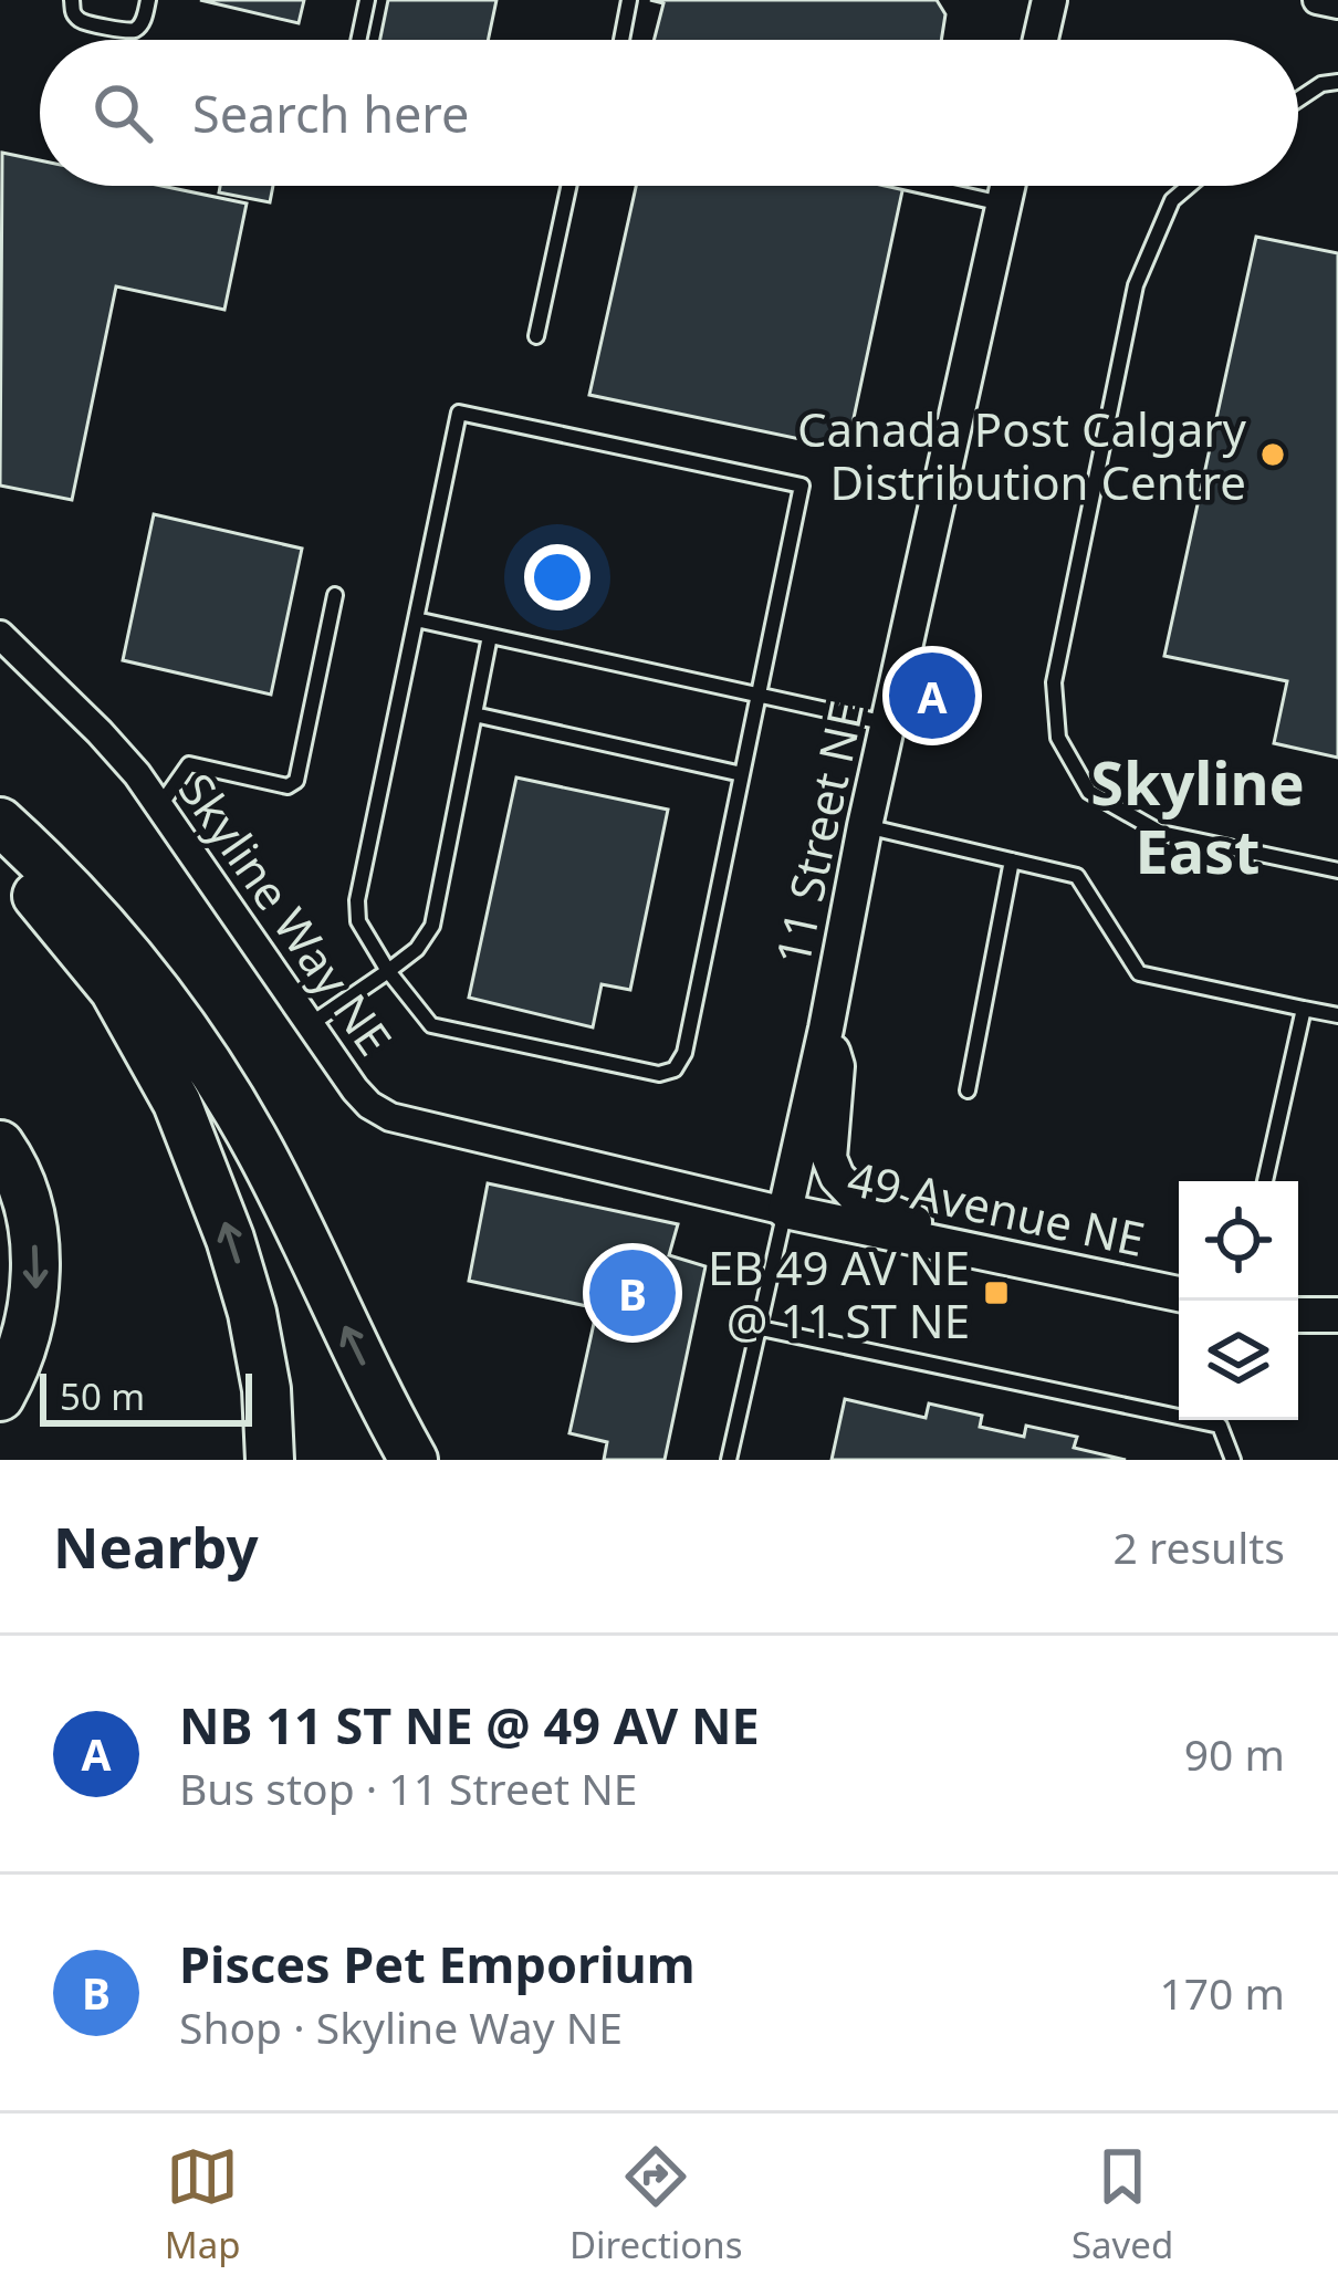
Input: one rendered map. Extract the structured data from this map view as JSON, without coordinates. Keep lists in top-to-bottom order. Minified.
{"streets":{"street":["11 Street NE","Skyline Way NE","49 Avenue NE"]},"crossings":[["11 Street NE","Skyline Way NE"],["11 Street NE","49 Avenue NE"],["Skyline Way NE","49 Avenue NE"]],"districts":["Skyline East"],"places":{"other":["Canada Post Calgary Distribution Centre"],"transit":["EB 49 AV NE @ 11 ST NE"]},"scale_bar":"50 m","page":{"search":"Search here","pins":["A","B"],"scale":"50 m","heading":["Nearby","2 results"],"list":[{"mark":"A","name":"NB 11 ST NE @ 49 AV NE","note":"Bus stop · 11 Street NE","value":"90 m"},{"mark":"B","name":"Pisces Pet Emporium","note":"Shop · Skyline Way NE","value":"170 m"}],"nav":["Map","Directions","Saved"]}}
